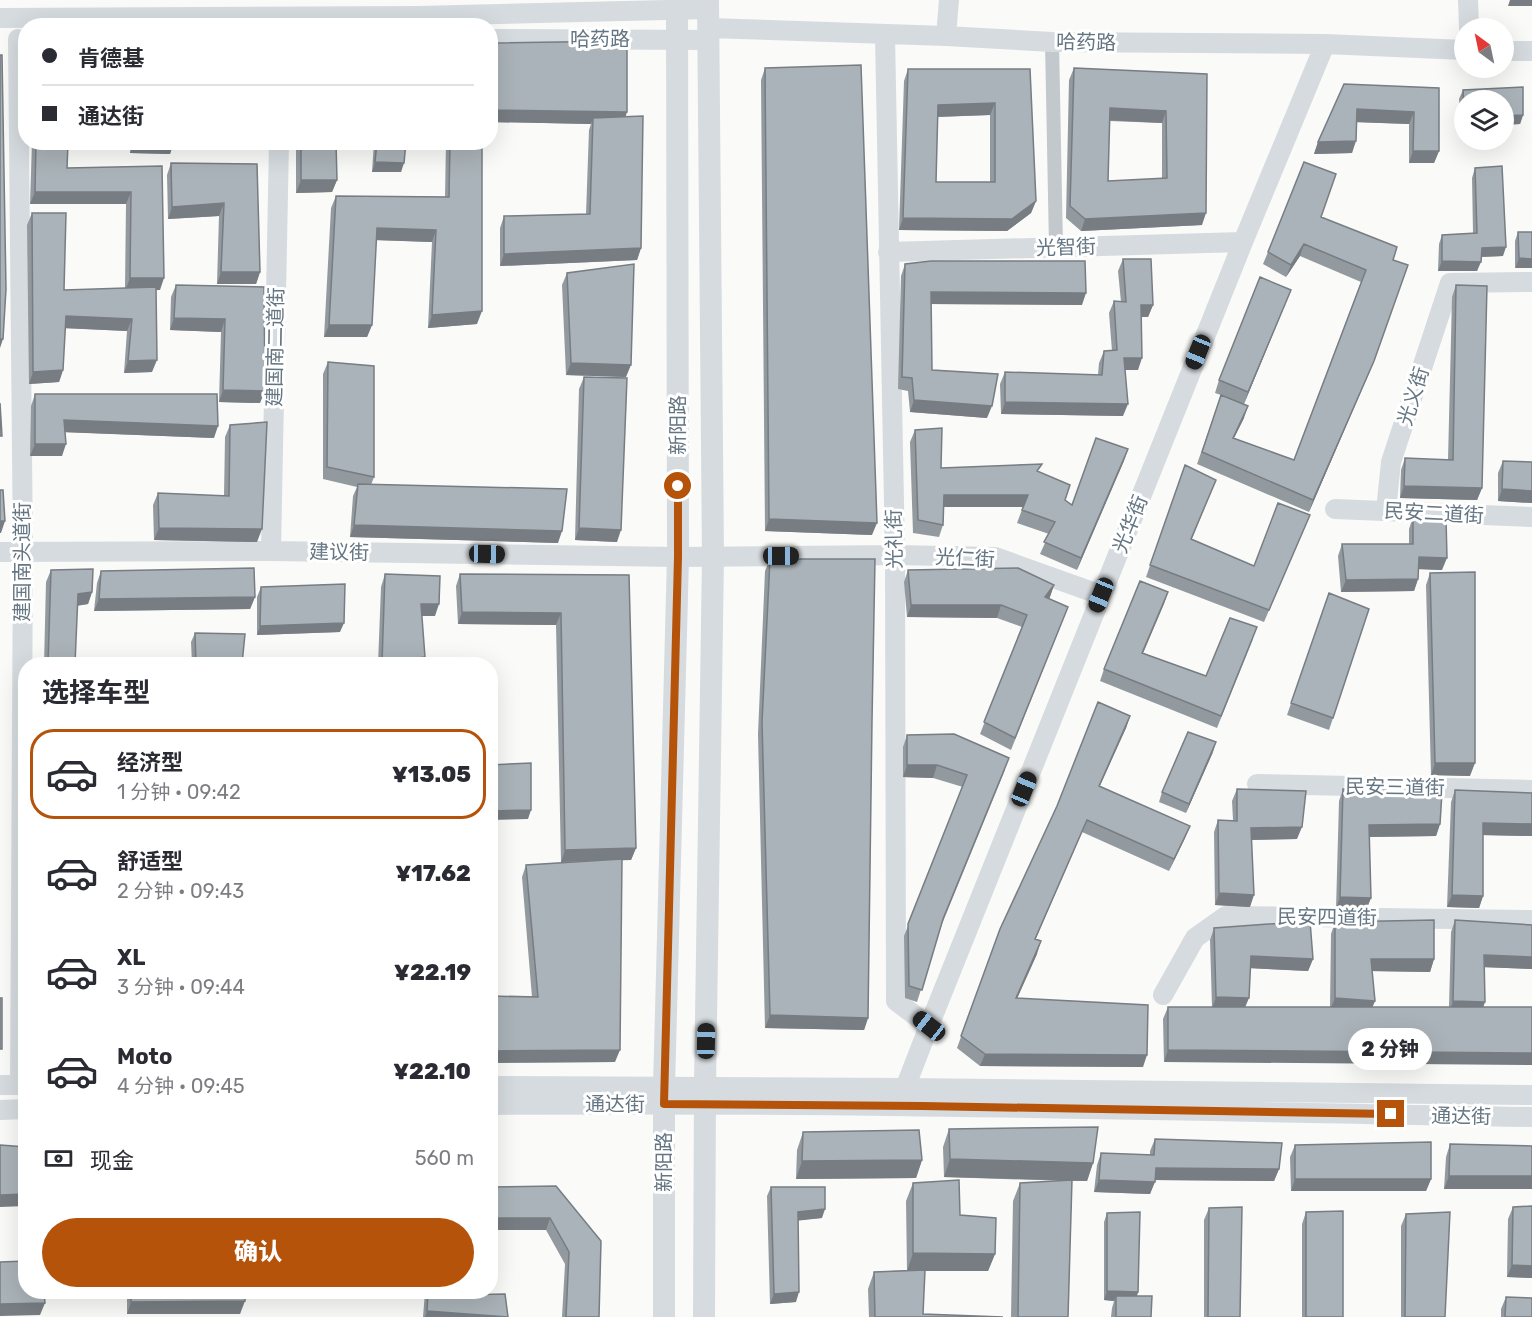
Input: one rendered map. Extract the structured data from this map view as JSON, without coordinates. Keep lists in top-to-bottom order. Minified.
{"streets":{"main road":["新阳路"],"street":["哈药路","光智街","建国南二道街","光义街","民安二道街","光华街","光礼街","建议街","光仁街","建国南头道街","民安三道街","民安四道街","通达街"]},"crossings":[["哈药路","新阳路"],["哈药路","光华街"],["哈药路","光礼街"],["光智街","光华街"],["光智街","光礼街"],["建国南二道街","建议街"],["光义街","民安二道街"],["新阳路","建议街"],["新阳路","光仁街"],["新阳路","通达街"],["光华街","光礼街"],["光华街","光仁街"],["光华街","通达街"],["光礼街","光仁街"],["建议街","光仁街"],["建议街","建国南头道街"]],"north":"top left","page":{"banner":["肯德基","通达街"],"heading":"选择车型","list":[{"name":"经济型","note":"1 分钟 · 09:42","value":"¥13.05"},{"name":"舒适型","note":"2 分钟 · 09:43","value":"¥17.62"},{"name":"XL","note":"3 分钟 · 09:44","value":"¥22.19"},{"name":"Moto","note":"4 分钟 · 09:45","value":"¥22.10"}],"bubble":"2 分钟","pay":["现金","560 m"],"buttons":"确认"}}
